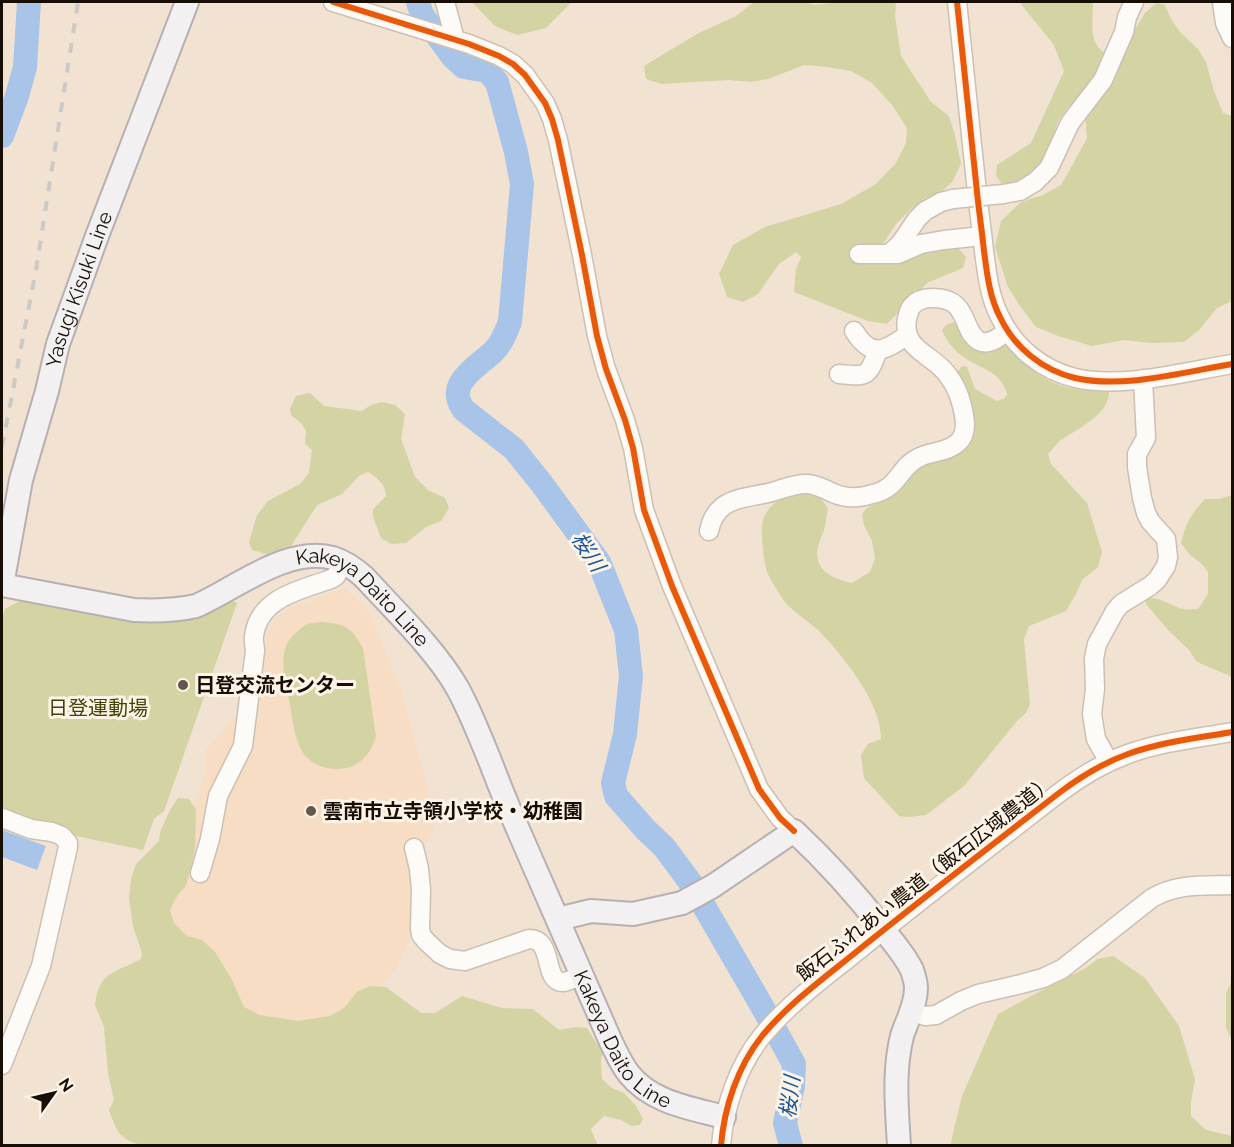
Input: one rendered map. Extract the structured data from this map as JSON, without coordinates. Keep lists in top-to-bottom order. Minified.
{"streets":{"main road":["Yasugi Kisuki Line","Kakeya Daito Line"],"street":["飯石ふれあい農道（飯石広域農道）"]},"crossings":[["Yasugi Kisuki Line","Kakeya Daito Line"],["Kakeya Daito Line","飯石ふれあい農道（飯石広域農道）"]],"water":["桜川"],"parks":["日登運動場"],"places":["日登交流センター","雲南市立寺領小学校・幼稚園"],"north":"top right"}
